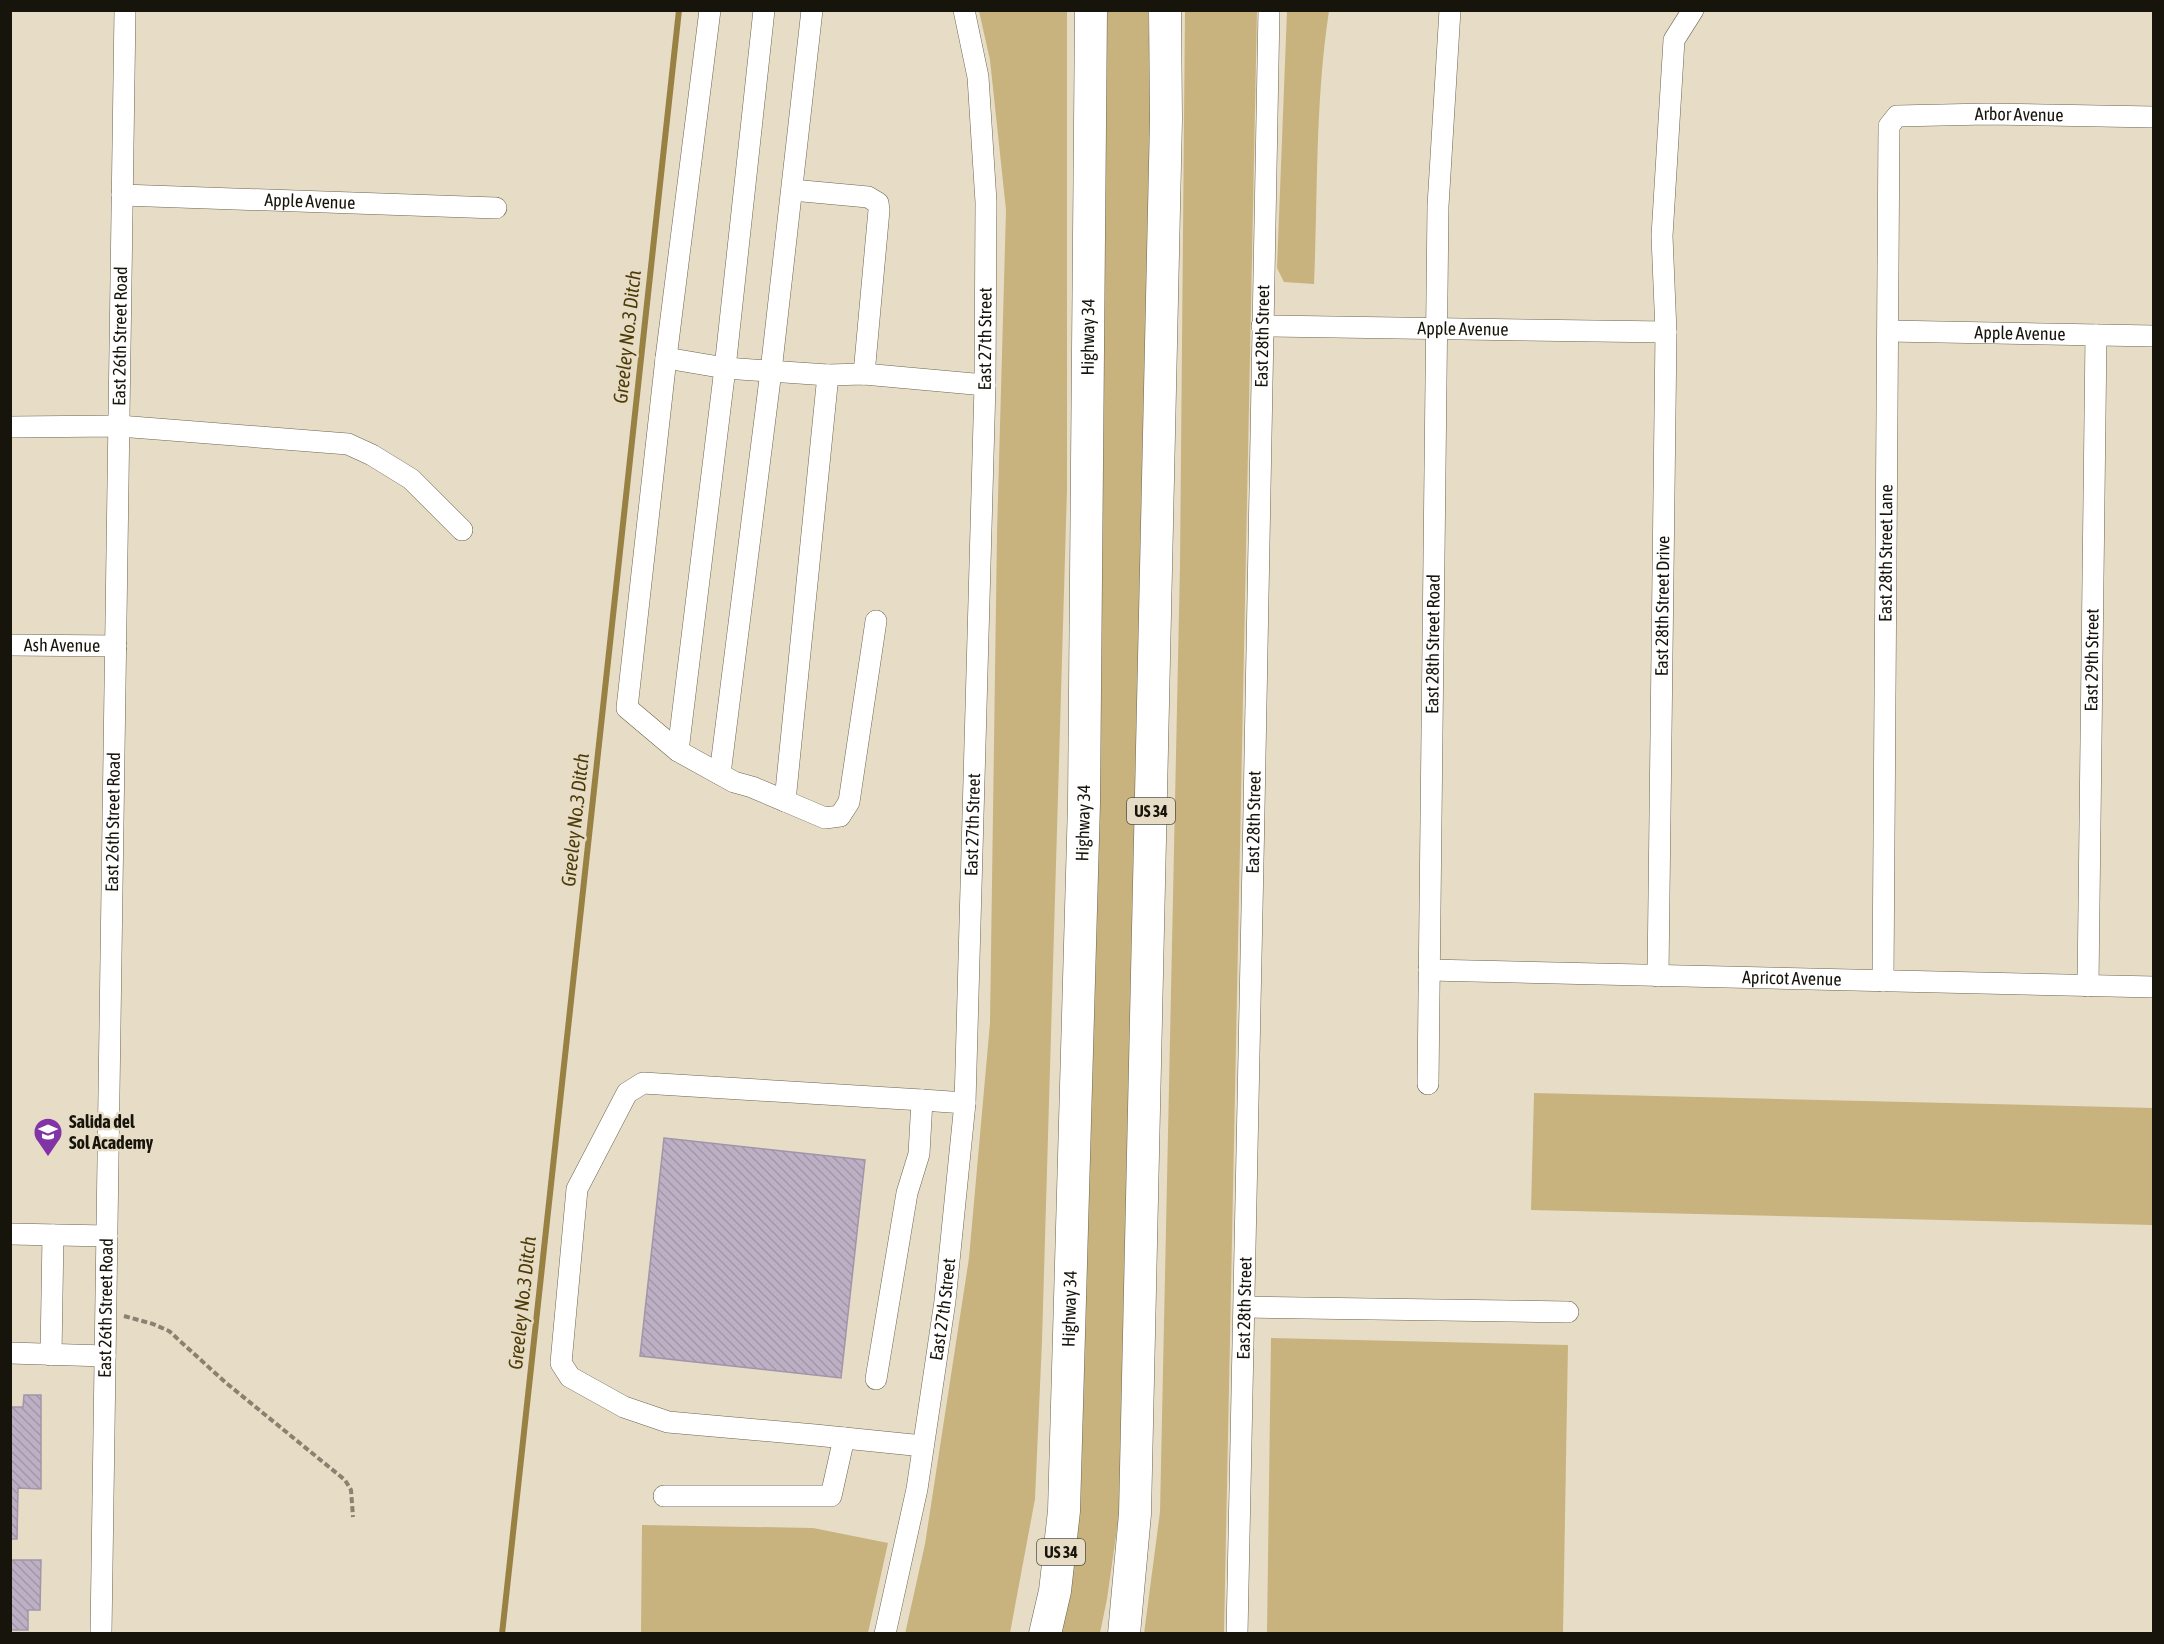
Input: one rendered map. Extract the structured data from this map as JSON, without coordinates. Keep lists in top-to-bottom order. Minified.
{"streets":{"highway":["Highway 34","US 34"],"street":["Arbor Avenue","Apple Avenue","East 26th Street Road","East 28th Street","East 27th Street","East 28th Street Lane","East 28th Street Drive","Ash Avenue","East 28th Street Road","East 29th Street","Apricot Avenue"]},"crossings":[["Arbor Avenue","East 28th Street Lane"],["Apple Avenue","East 26th Street Road"],["Apple Avenue","East 28th Street"],["Apple Avenue","East 28th Street Lane"],["Apple Avenue","East 28th Street Drive"],["Apple Avenue","East 28th Street Road"],["Apple Avenue","East 29th Street"],["East 26th Street Road","Ash Avenue"],["East 28th Street Lane","Apricot Avenue"],["East 28th Street Drive","Apricot Avenue"],["East 28th Street Road","Apricot Avenue"],["East 29th Street","Apricot Avenue"]],"water":["Greeley No.3 Ditch"],"places":{"school or university":["Salida del Sol Academy"]}}
